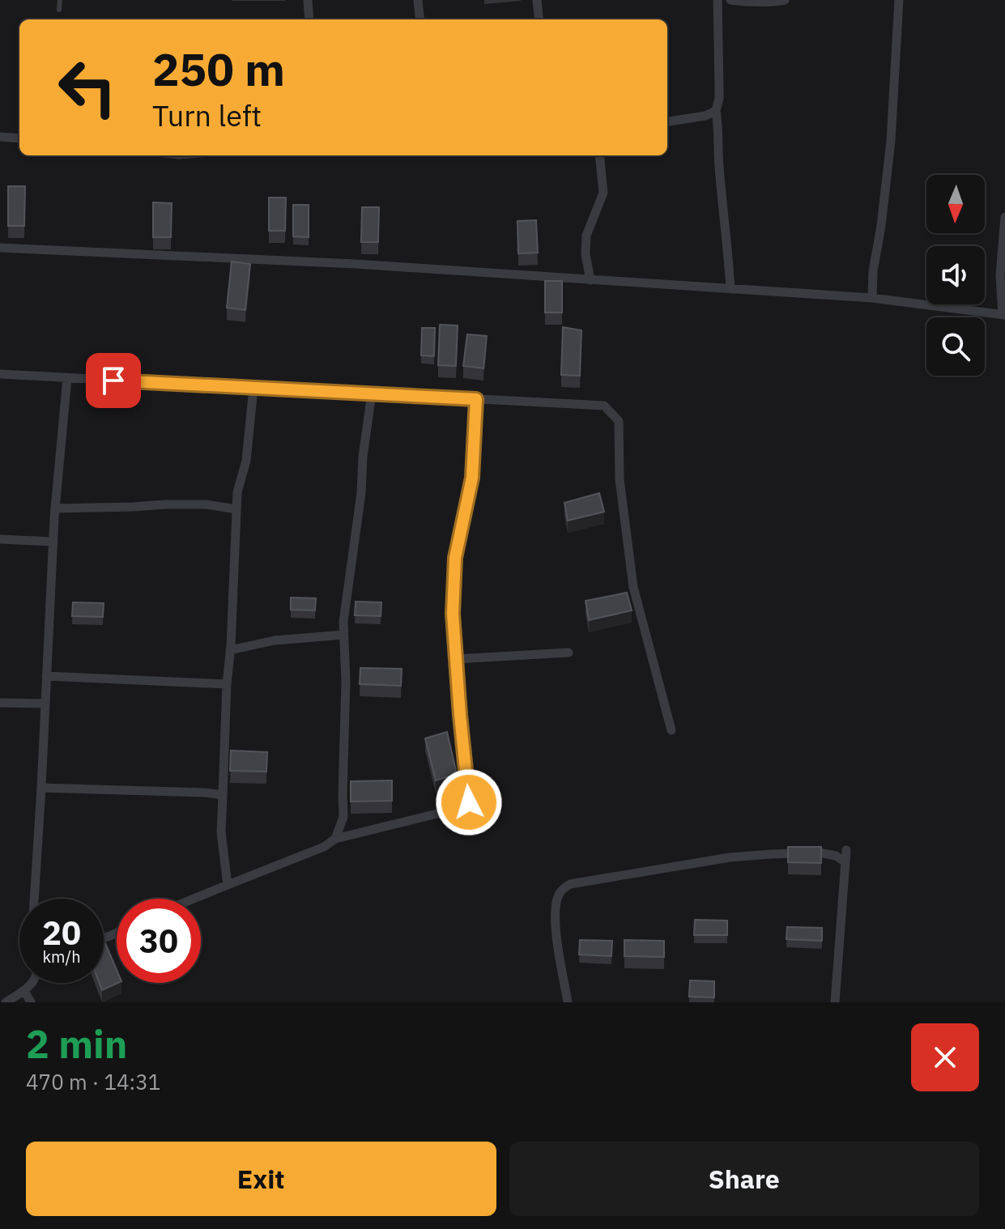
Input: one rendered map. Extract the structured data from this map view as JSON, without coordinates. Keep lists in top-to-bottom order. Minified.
{"north":"bottom","page":{"turn":["250 m","Turn left"],"speed":"20 km/h","limit":"30","heading":["2 min","470 m · 14:31"],"buttons":["Exit","Share"]}}
